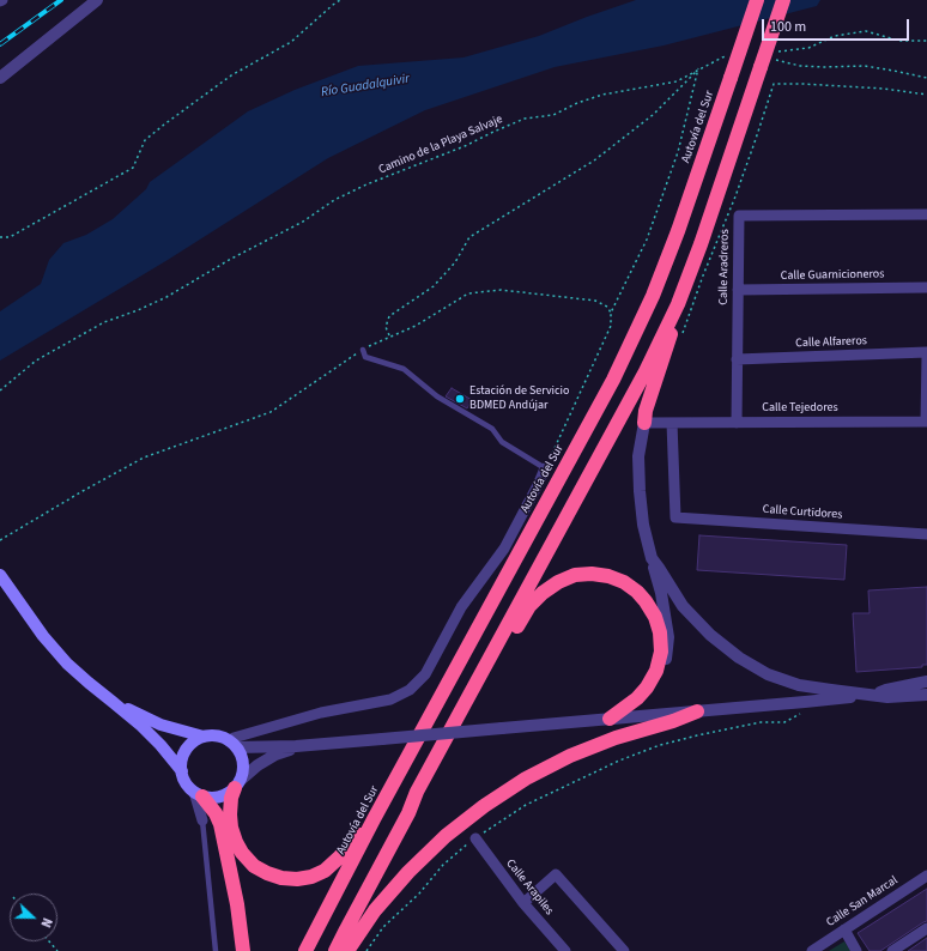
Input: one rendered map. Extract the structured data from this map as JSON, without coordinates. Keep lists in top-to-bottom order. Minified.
{"streets":{"highway":["Autovía del Sur"],"street":["Calle Aradreros","Calle Guarnicioneros","Calle Alfareros","Calle Tejedores","Calle Curtidores","Calle Arapiles","Calle San Marcal"],"path":["Camino de la Playa Salvaje"]},"crossings":[["Calle Aradreros","Calle Guarnicioneros"],["Calle Aradreros","Calle Alfareros"],["Calle Aradreros","Calle Tejedores"],["Calle Tejedores","Calle Curtidores"]],"water":["Río Guadalquivir"],"places":["Estación de Servicio BDMED Andújar"],"scale_bar":"100 m","north":"right"}
